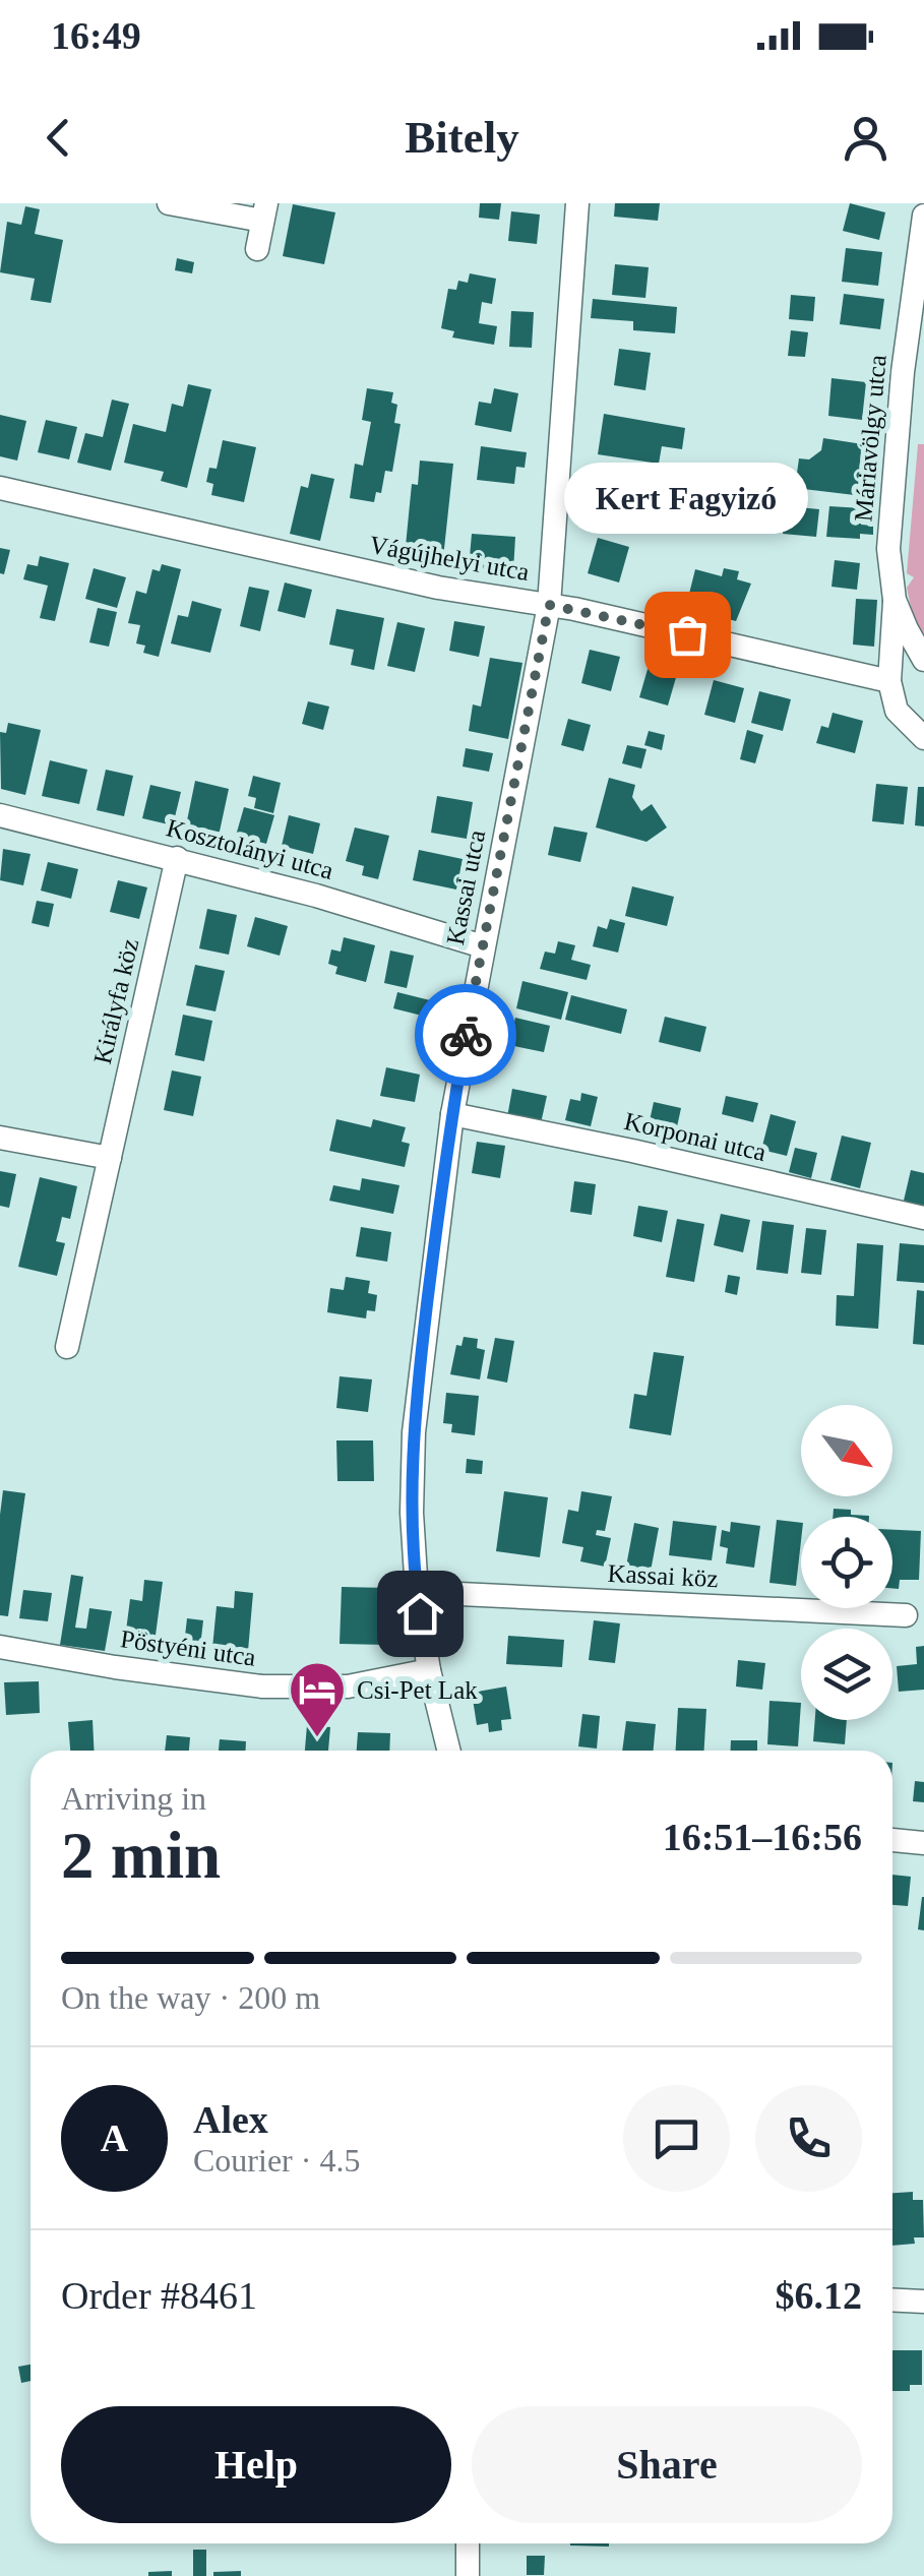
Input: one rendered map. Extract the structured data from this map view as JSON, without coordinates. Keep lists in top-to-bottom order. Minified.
{"streets":{"street":["Máriavölgy utca","Vágújhelyi utca","Kosztolányi utca","Kassai utca","Királyfa köz","Korponai utca","Kassai köz","Pöstyéni utca"]},"crossings":[["Vágújhelyi utca","Kassai utca"],["Kosztolányi utca","Kassai utca"],["Kosztolányi utca","Királyfa köz"],["Kassai utca","Korponai utca"],["Kassai utca","Kassai köz"],["Kassai utca","Pöstyéni utca"]],"places":{"other":["Kert Fagyizó"],"hotel":["Csi-Pet Lak"]},"north":"bottom right","page":{"status":"16:49","header":"Bitely","bubble":"Kert Fagyizó","heading":["2 min","Arriving in","16:51–16:56"],"panel":["Alex","Courier · 4.5","Order #8461","$6.12"],"bar":"On the way · 200 m","round":"A","buttons":["Help","Share"]}}
